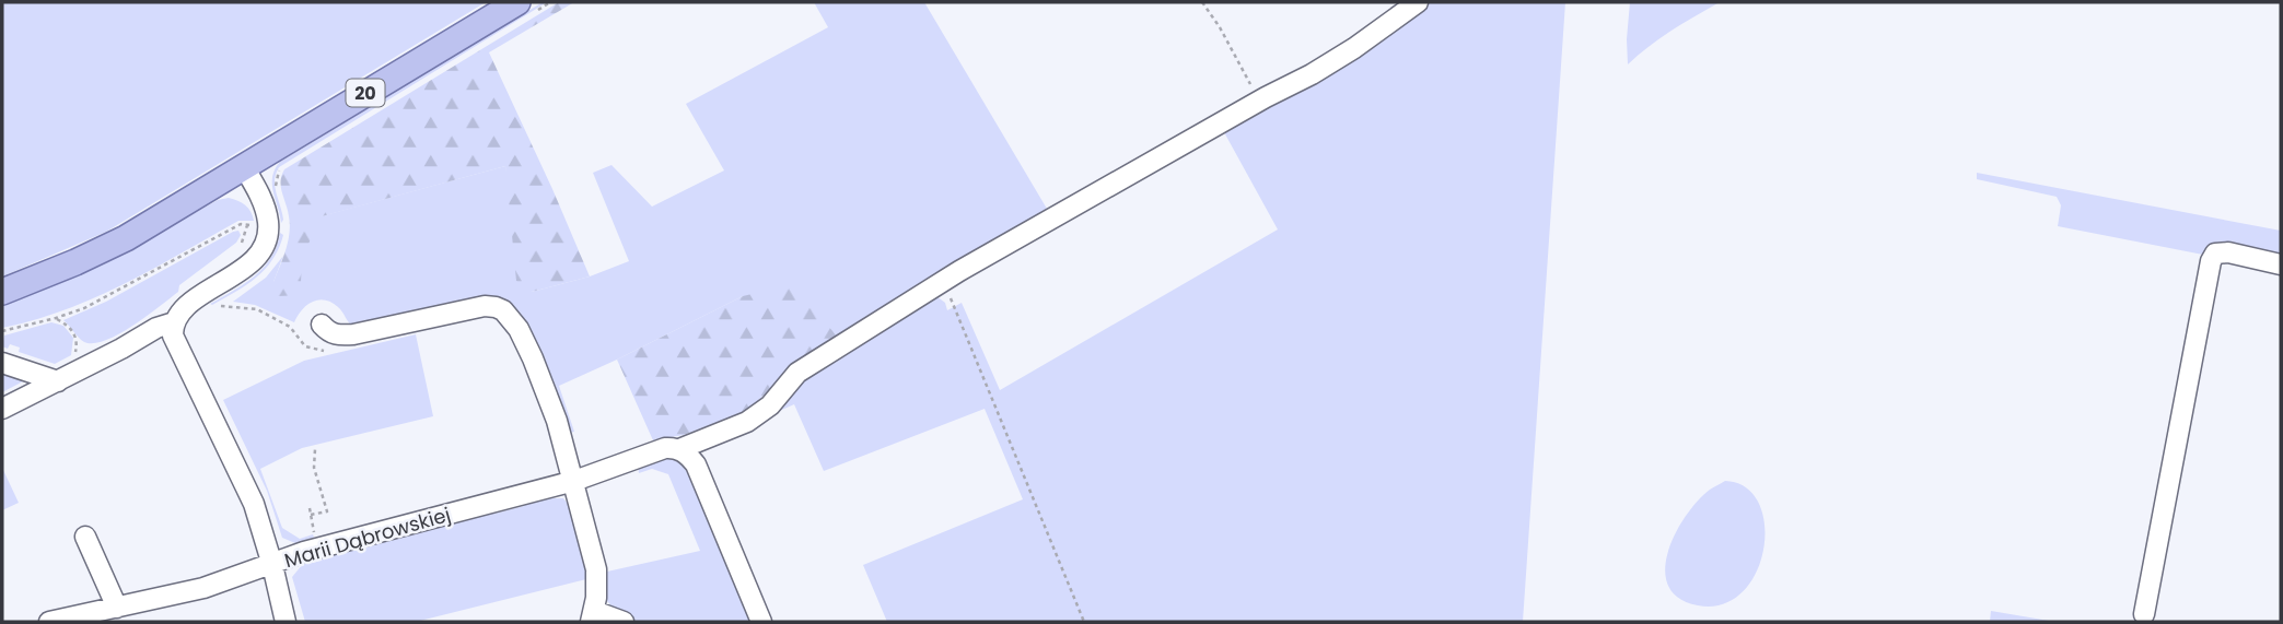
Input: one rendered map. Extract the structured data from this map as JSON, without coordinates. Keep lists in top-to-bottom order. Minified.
{"streets":{"main road":["20"],"street":["Marii Dąbrowskiej"]}}
